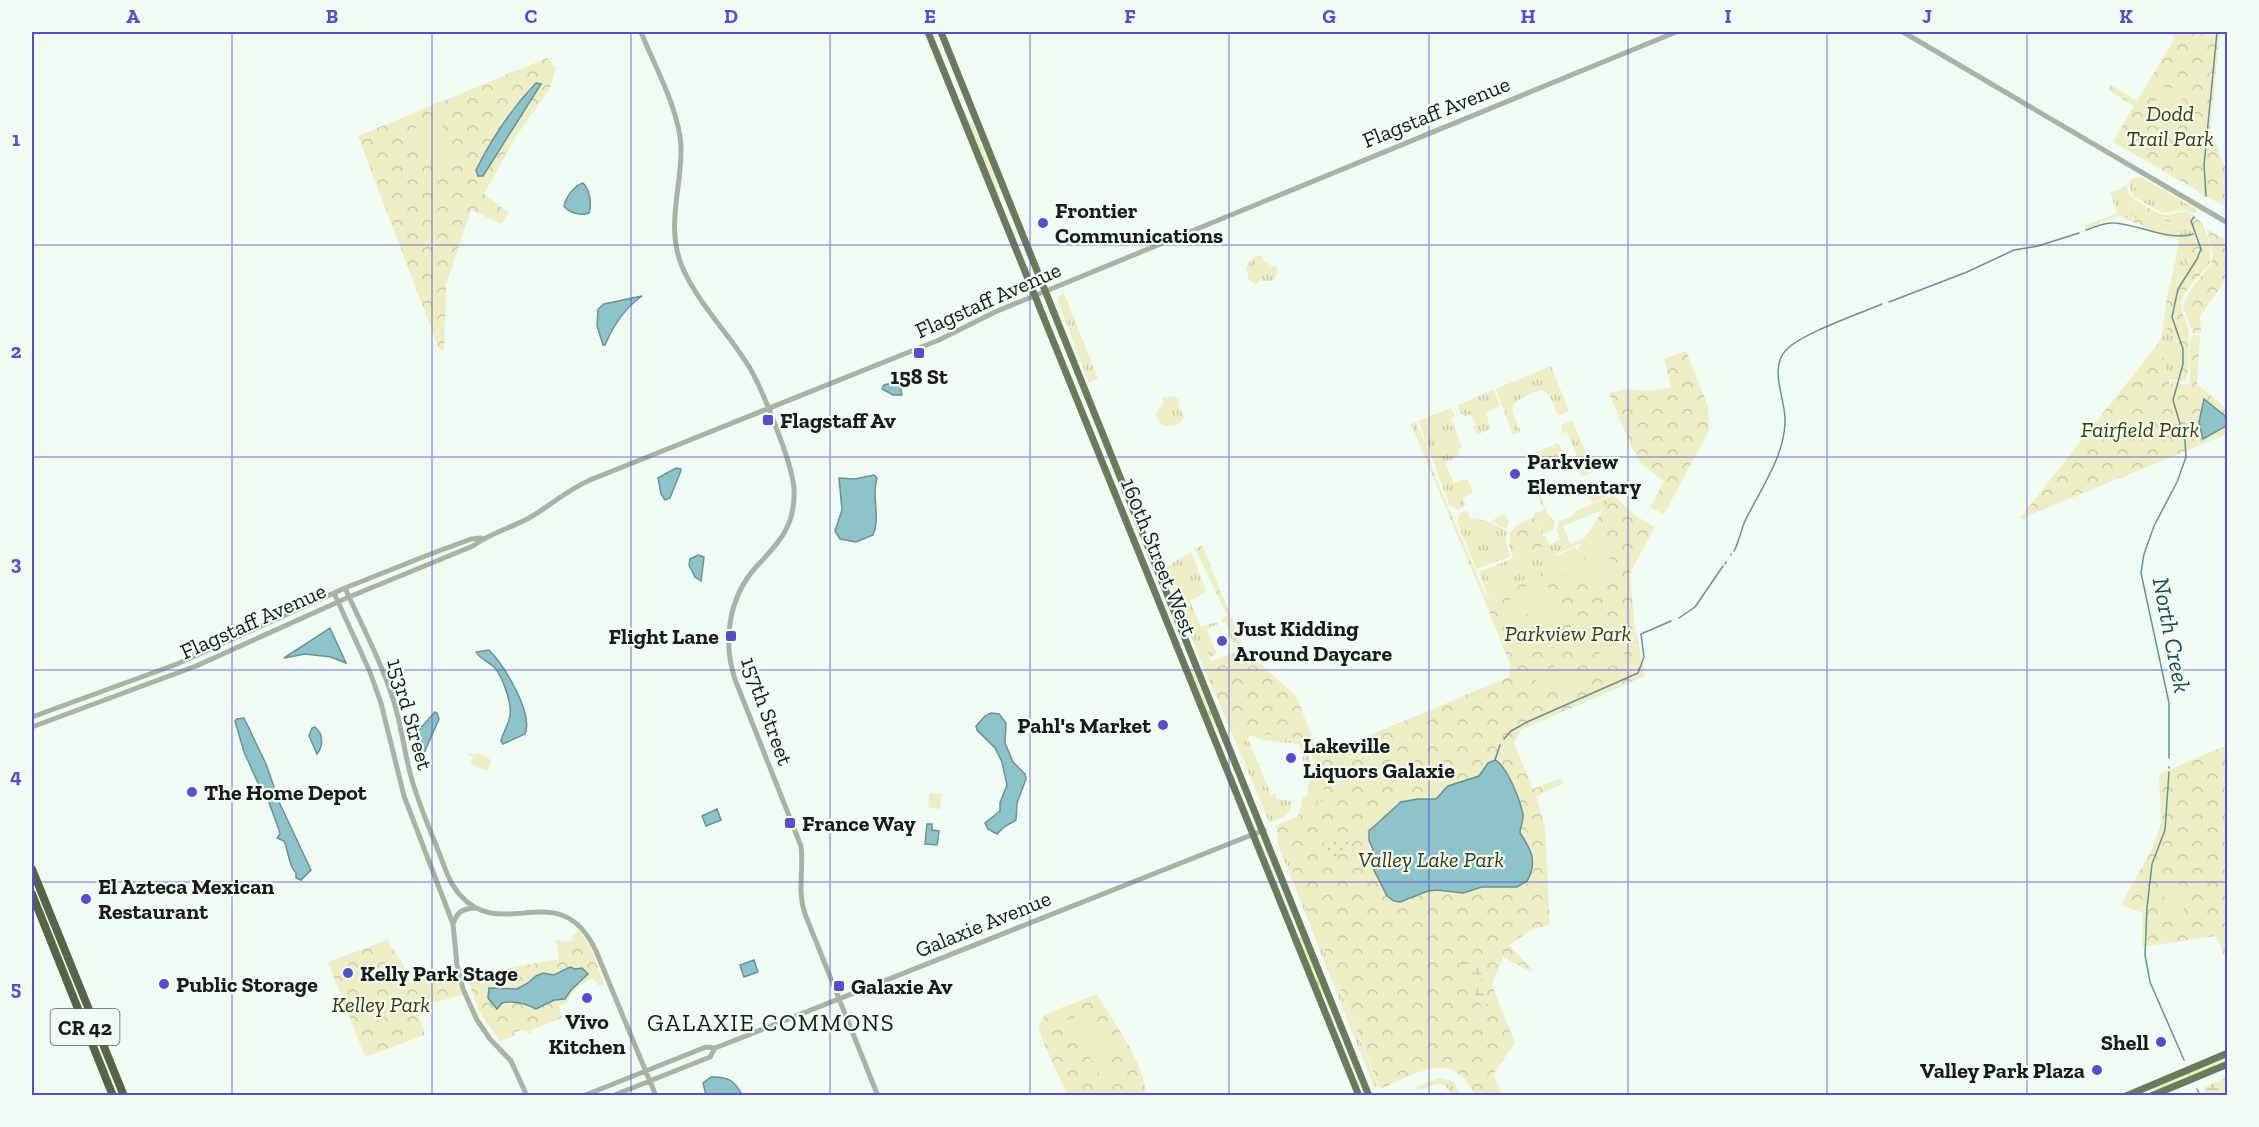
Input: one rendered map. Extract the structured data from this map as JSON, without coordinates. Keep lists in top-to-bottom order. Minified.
{"streets":{"highway":["CR 42"],"main road":["160th Street West"],"street":["Flagstaff Avenue","157th Street","153rd Street","Galaxie Avenue"]},"crossings":[["Flagstaff Avenue","160th Street West"],["Flagstaff Avenue","157th Street"],["Flagstaff Avenue","153rd Street"],["160th Street West","Galaxie Avenue"],["157th Street","Galaxie Avenue"]],"districts":["GALAXIE COMMONS"],"water":["North Creek"],"parks":["Dodd Trail Park","Fairfield Park","Parkview Park","Valley Lake Park","Kelley Park"],"places":{"other":["Frontier Communications","Parkview Elementary","Just Kidding Around Daycare","Pahl's Market","Lakeville Liquors Galaxie","The Home Depot","El Azteca Mexican Restaurant","Kelly Park Stage","Public Storage","Vivo Kitchen","Shell","Valley Park Plaza"],"transit":["158 St","Flagstaff Av","Flight Lane","France Way","Galaxie Av"]},"grid":{"columns":["A","B","C","D","E","F","G","H","I","J","K"],"rows":["1","2","3","4","5"]}}
